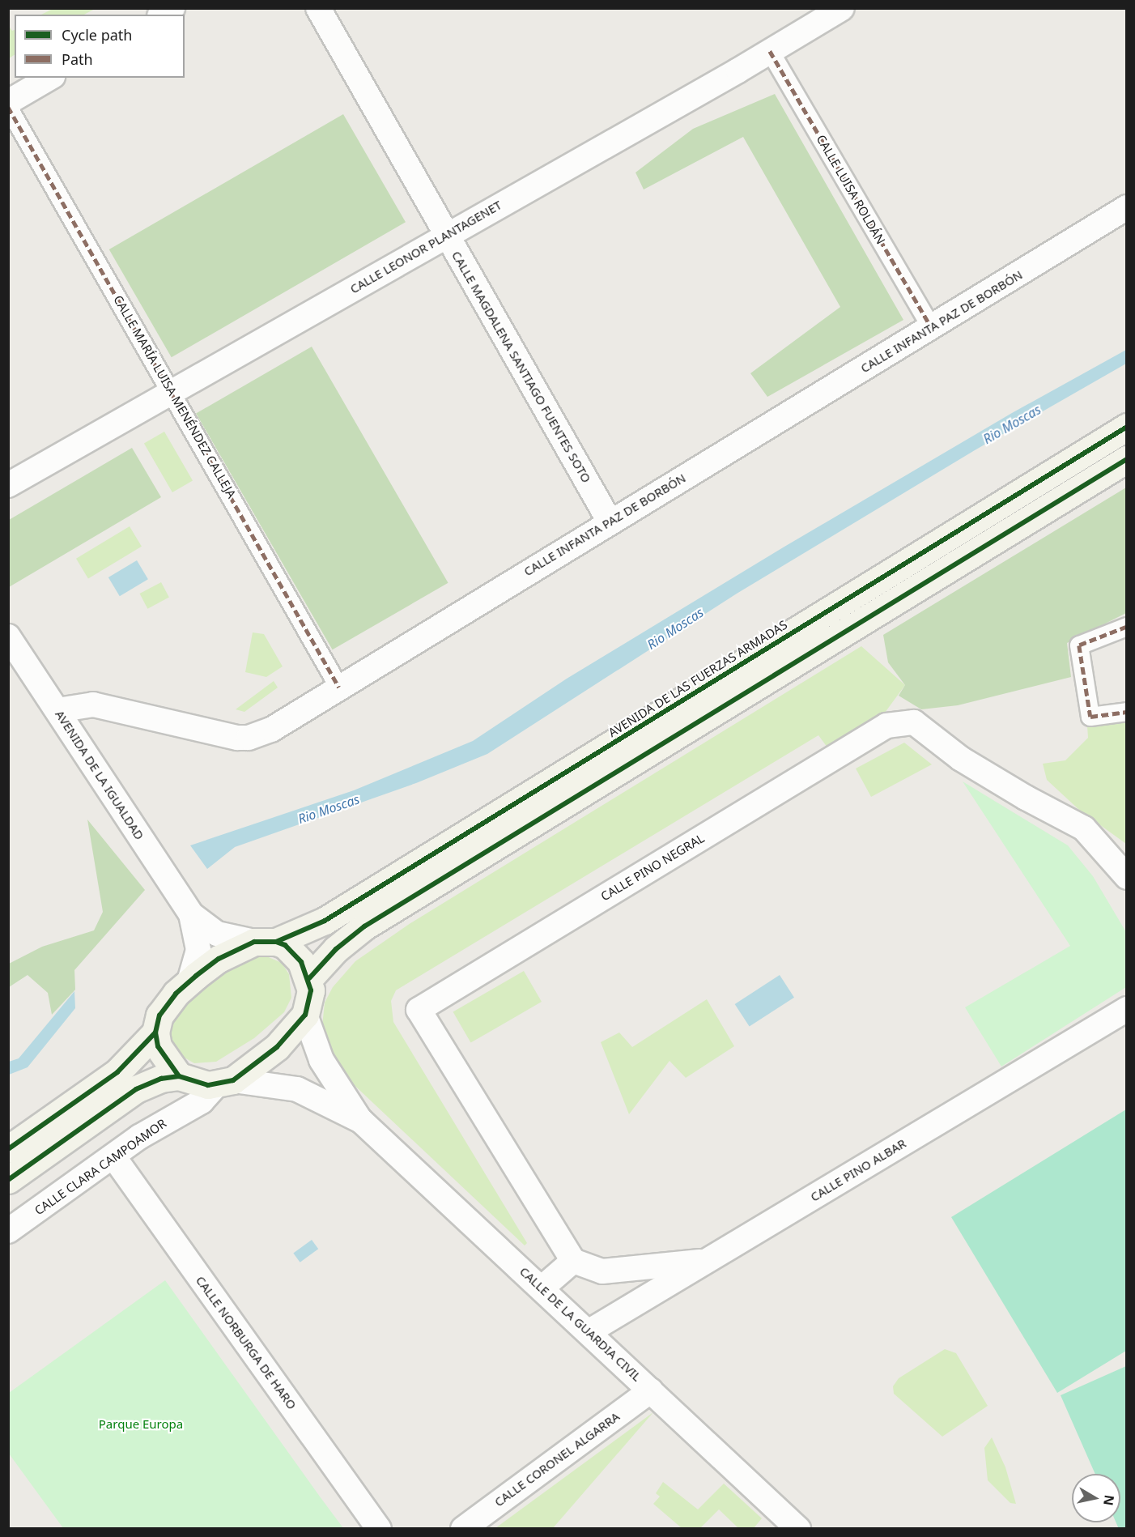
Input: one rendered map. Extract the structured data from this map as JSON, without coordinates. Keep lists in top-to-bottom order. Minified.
{"streets":{"main road":["AVENIDA DE LAS FUERZAS ARMADAS"],"street":["CALLE LUISA ROLDÁN","CALLE LEONOR PLANTAGENET","CALLE INFANTA PAZ DE BORBÓN","CALLE MAGDALENA SANTIAGO FUENTES SOTO","CALLE MARÍA LUISA MENÉNDEZ CALLEJA","AVENIDA DE LA IGUALDAD","CALLE PINO NEGRAL","CALLE CLARA CAMPOAMOR","CALLE PINO ALBAR","CALLE DE LA GUARDIA CIVIL","CALLE NORBURGA DE HARO","CALLE CORONEL ALGARRA"]},"crossings":[["CALLE LUISA ROLDÁN","CALLE LEONOR PLANTAGENET"],["CALLE LUISA ROLDÁN","CALLE INFANTA PAZ DE BORBÓN"],["CALLE LEONOR PLANTAGENET","CALLE MAGDALENA SANTIAGO FUENTES SOTO"],["CALLE LEONOR PLANTAGENET","CALLE MARÍA LUISA MENÉNDEZ CALLEJA"],["CALLE INFANTA PAZ DE BORBÓN","CALLE MAGDALENA SANTIAGO FUENTES SOTO"],["CALLE INFANTA PAZ DE BORBÓN","CALLE MARÍA LUISA MENÉNDEZ CALLEJA"],["CALLE INFANTA PAZ DE BORBÓN","AVENIDA DE LA IGUALDAD"],["AVENIDA DE LAS FUERZAS ARMADAS","AVENIDA DE LA IGUALDAD"],["AVENIDA DE LAS FUERZAS ARMADAS","CALLE CLARA CAMPOAMOR"],["AVENIDA DE LAS FUERZAS ARMADAS","CALLE DE LA GUARDIA CIVIL"],["AVENIDA DE LA IGUALDAD","CALLE CLARA CAMPOAMOR"],["AVENIDA DE LA IGUALDAD","CALLE DE LA GUARDIA CIVIL"],["CALLE CLARA CAMPOAMOR","CALLE DE LA GUARDIA CIVIL"],["CALLE CLARA CAMPOAMOR","CALLE NORBURGA DE HARO"],["CALLE PINO ALBAR","CALLE DE LA GUARDIA CIVIL"],["CALLE DE LA GUARDIA CIVIL","CALLE CORONEL ALGARRA"]],"water":["Rio Moscas"],"parks":["Parque Europa"],"legend":["Cycle path","Path"],"north":"right"}
